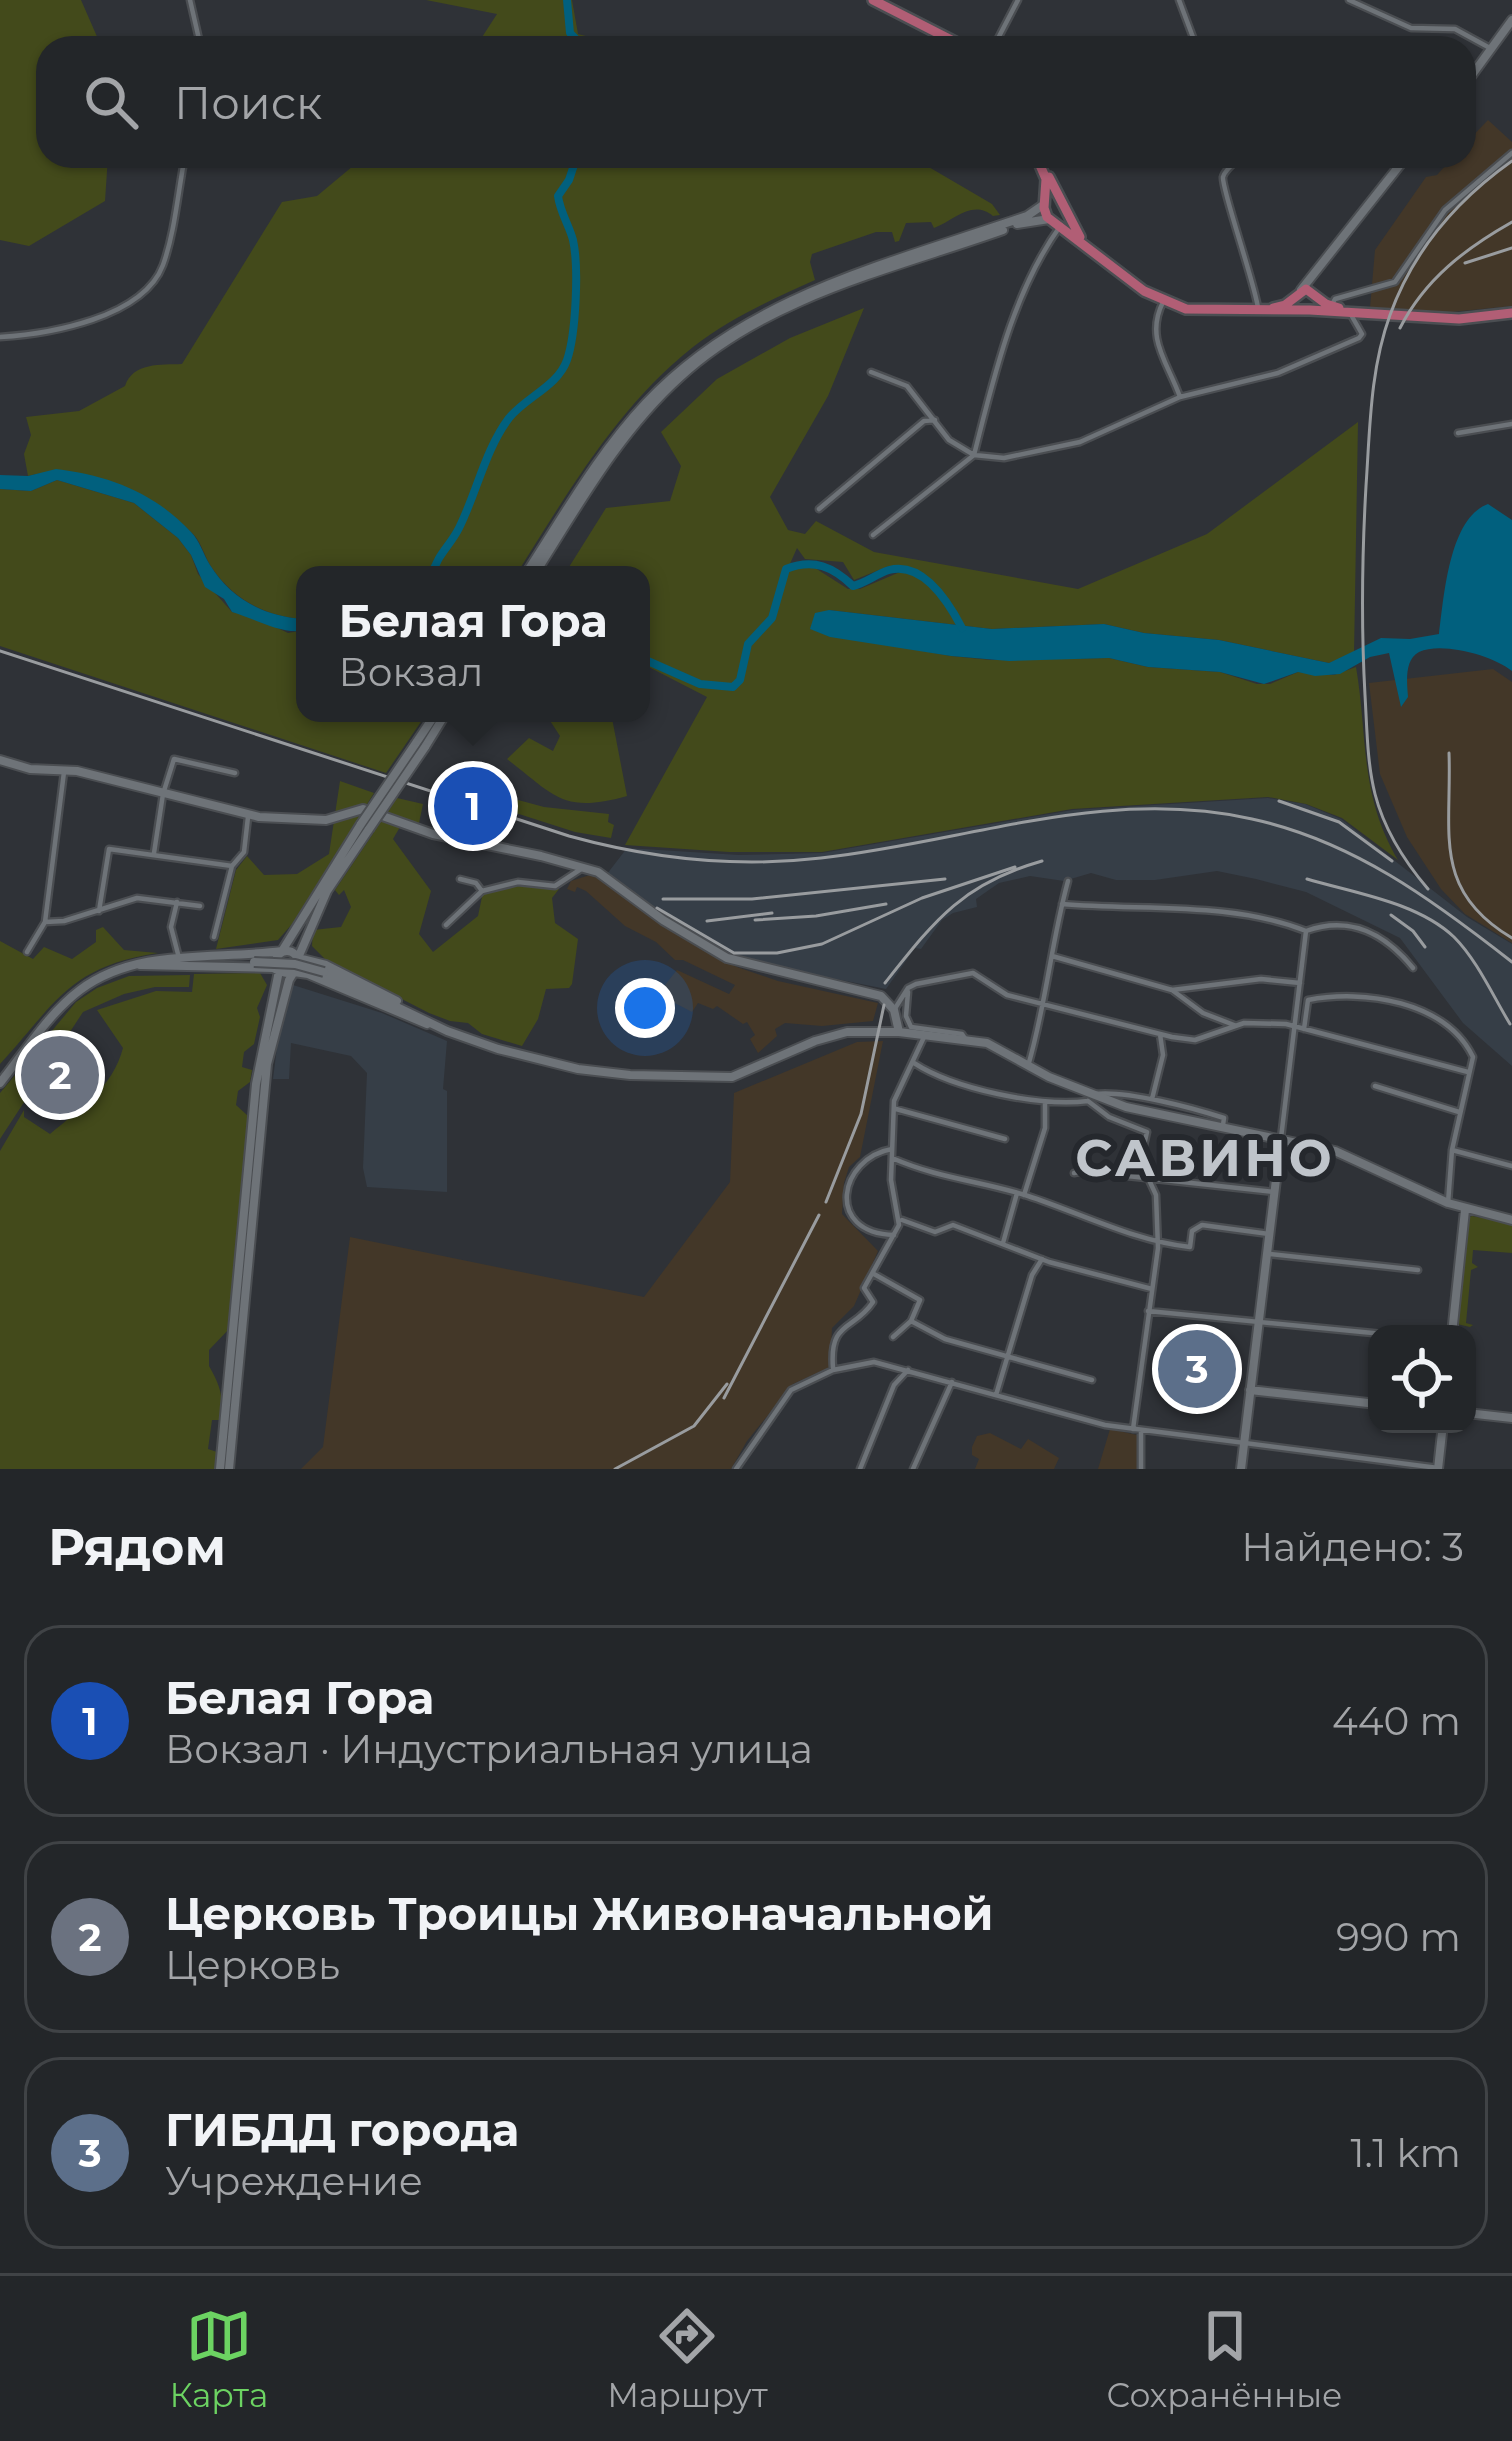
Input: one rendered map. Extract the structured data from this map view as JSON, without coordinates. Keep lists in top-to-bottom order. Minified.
{"districts":["САВИНО"],"page":{"search":"Поиск","popup":["Белая Гора","Вокзал"],"pins":["1","2","3"],"heading":["Рядом","Найдено: 3"],"list":[{"mark":"1","name":"Белая Гора","note":"Вокзал · Индустриальная улица","value":"440 m"},{"mark":"2","name":"Церковь Троицы Живоначальной","note":"Церковь","value":"990 m"},{"mark":"3","name":"ГИБДД города","note":"Учреждение","value":"1.1 km"}],"nav":["Карта","Маршрут","Сохранённые"]}}
